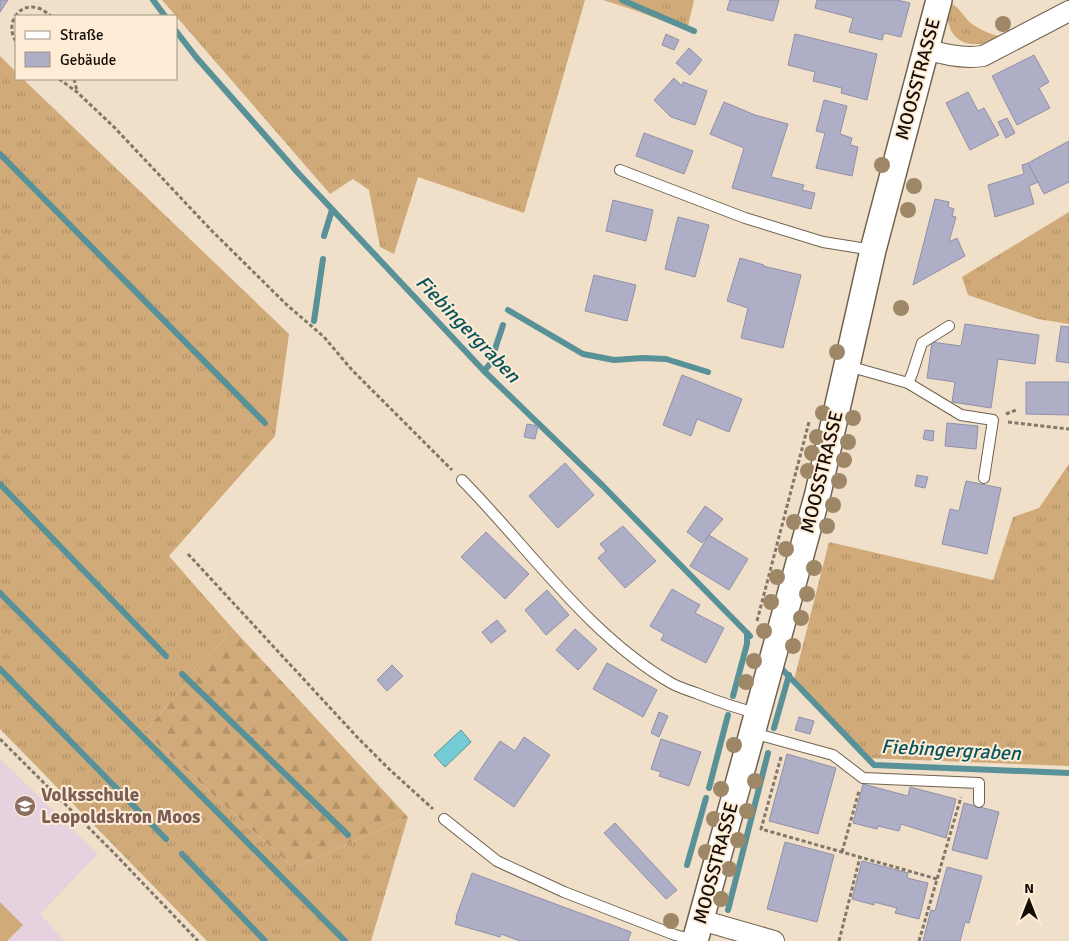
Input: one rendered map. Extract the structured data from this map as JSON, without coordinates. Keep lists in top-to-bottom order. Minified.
{"streets":{"street":["MOOSSTRASSE"]},"water":["Fiebingergraben"],"places":{"school or university":["Volksschule Leopoldskron Moos"]},"legend":["Straße","Gebäude"],"north":"top"}
